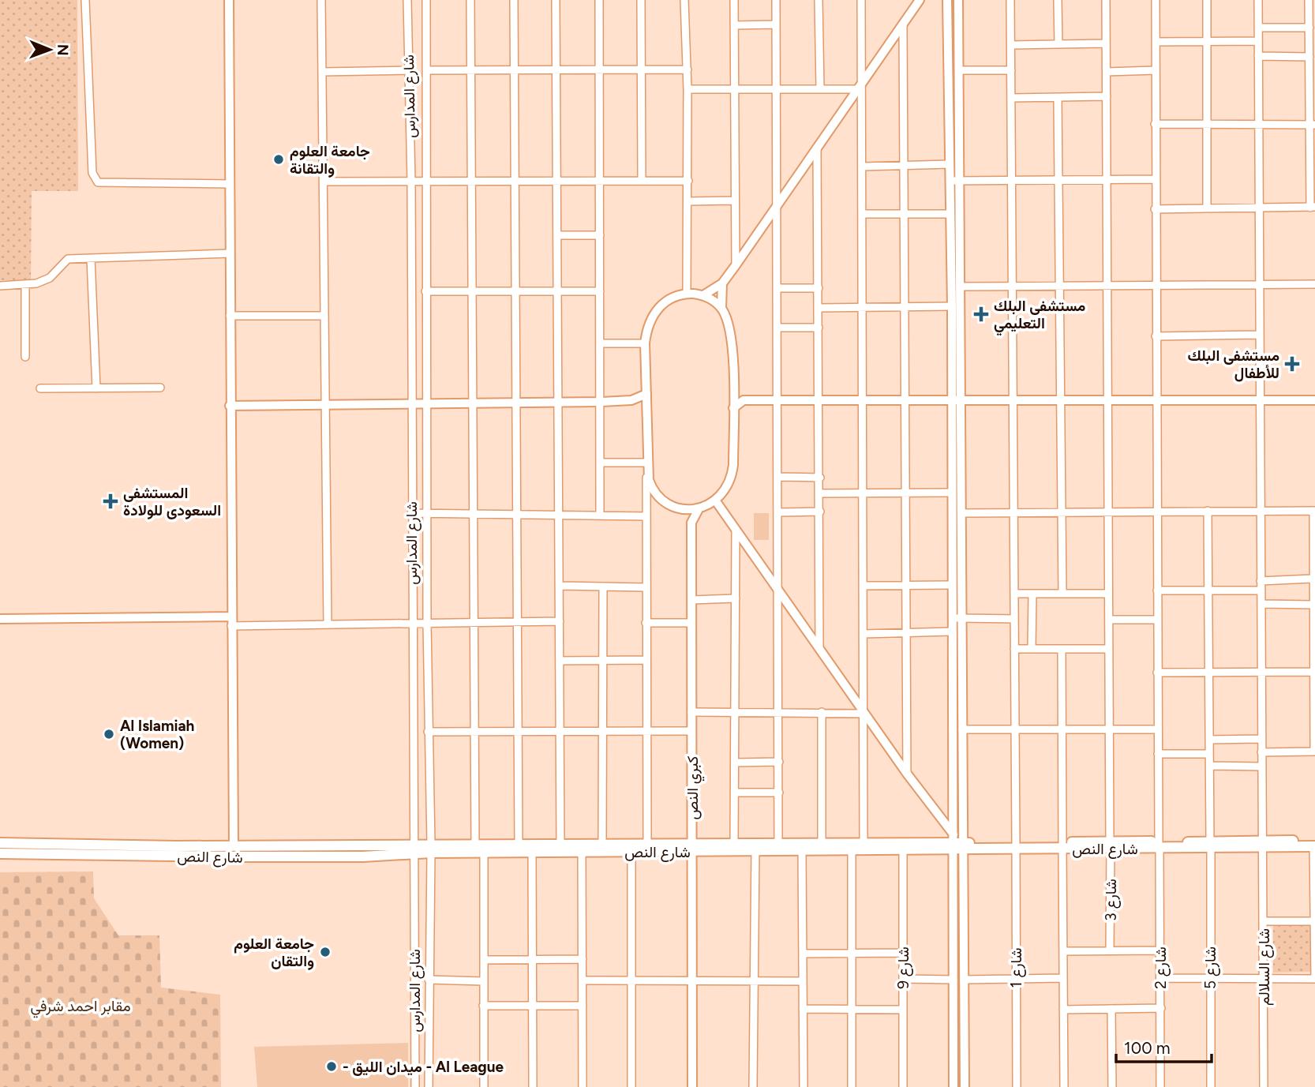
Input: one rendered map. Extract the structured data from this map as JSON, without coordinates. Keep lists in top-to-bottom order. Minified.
{"streets":{"main road":["شارع النص"],"street":["شارع المدارس","كبري النص","شارع 3","شارع السلالم","شارع 9","شارع 1","شارع 2","شارع 5"]},"crossings":[["شارع المدارس","شارع النص"],["كبري النص","شارع النص"],["شارع النص","شارع 3"],["شارع النص","شارع السلالم"],["شارع النص","شارع 9"],["شارع النص","شارع 1"],["شارع النص","شارع 2"],["شارع النص","شارع 5"]],"parks":["مقابر احمد شرفي"],"places":{"other":["جامعة العلوم والتقانة","Al Islamiah (Women)","جامعة العلوم والتقان","- ميدان الليق - Al League"],"health":["مستشفى البلك التعليمي","مستشفى البلك للأطفال","المستشفى السعودى للولادة"]},"scale_bar":"100 m","north":"right"}
